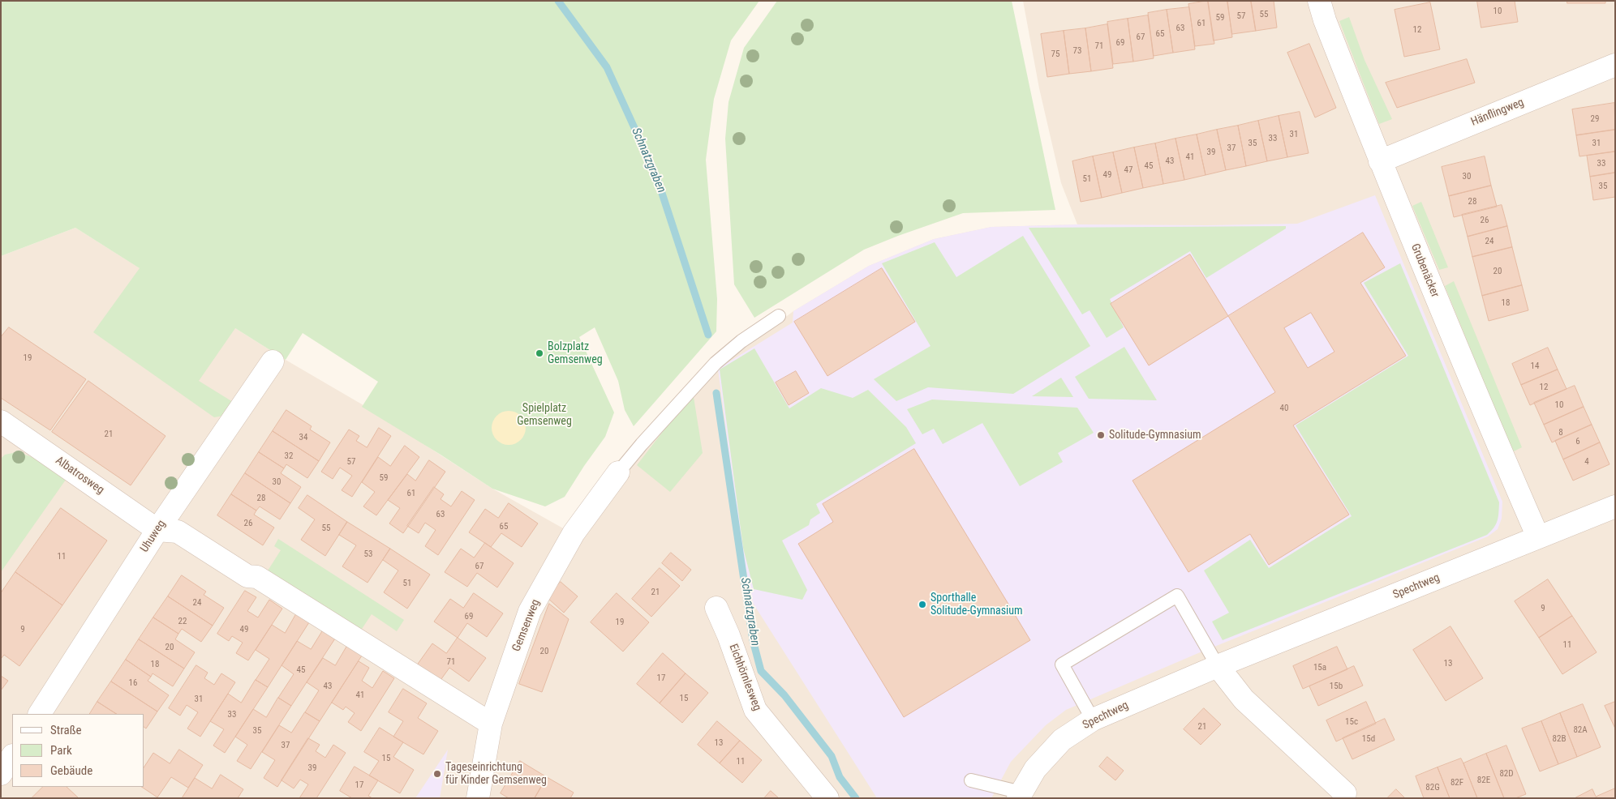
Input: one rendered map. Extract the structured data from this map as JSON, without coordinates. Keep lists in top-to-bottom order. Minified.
{"streets":{"street":["Hänflingweg","Grubenäcker","Albatrosweg","Uhuweg","Spechtweg","Gemsenweg","Eichhörnlesweg"]},"crossings":[["Hänflingweg","Grubenäcker"],["Grubenäcker","Spechtweg"],["Albatrosweg","Uhuweg"]],"water":["Schnatzgraben"],"parks":["Spielplatz Gemsenweg"],"places":["Bolzplatz Gemsenweg","Solitude-Gymnasium","Sporthalle Solitude-Gymnasium","Tageseinrichtung für Kinder Gemsenweg"],"house_numbers":["10","55","57","59","61","63","12","65","67","69","71","73","75","29","31","33","35","31","37","39","41","43","33","45","47","49","30","51","35","28","26","24","20","18","19","14","12","10","40","8","21","34","6","32","57","4","59","30","61","28","63","26","65","55","53","11","67","51","21","24","9","69","22","19","9","49","11","20","20","71","13","18","15a","45","17","16","43","15b","41","15","31","33","15c","21","82A","35","15d","82B","13","37","15","11","39","82D","82E","82F","17","82G"],"legend":["Straße","Park","Gebäude"]}
